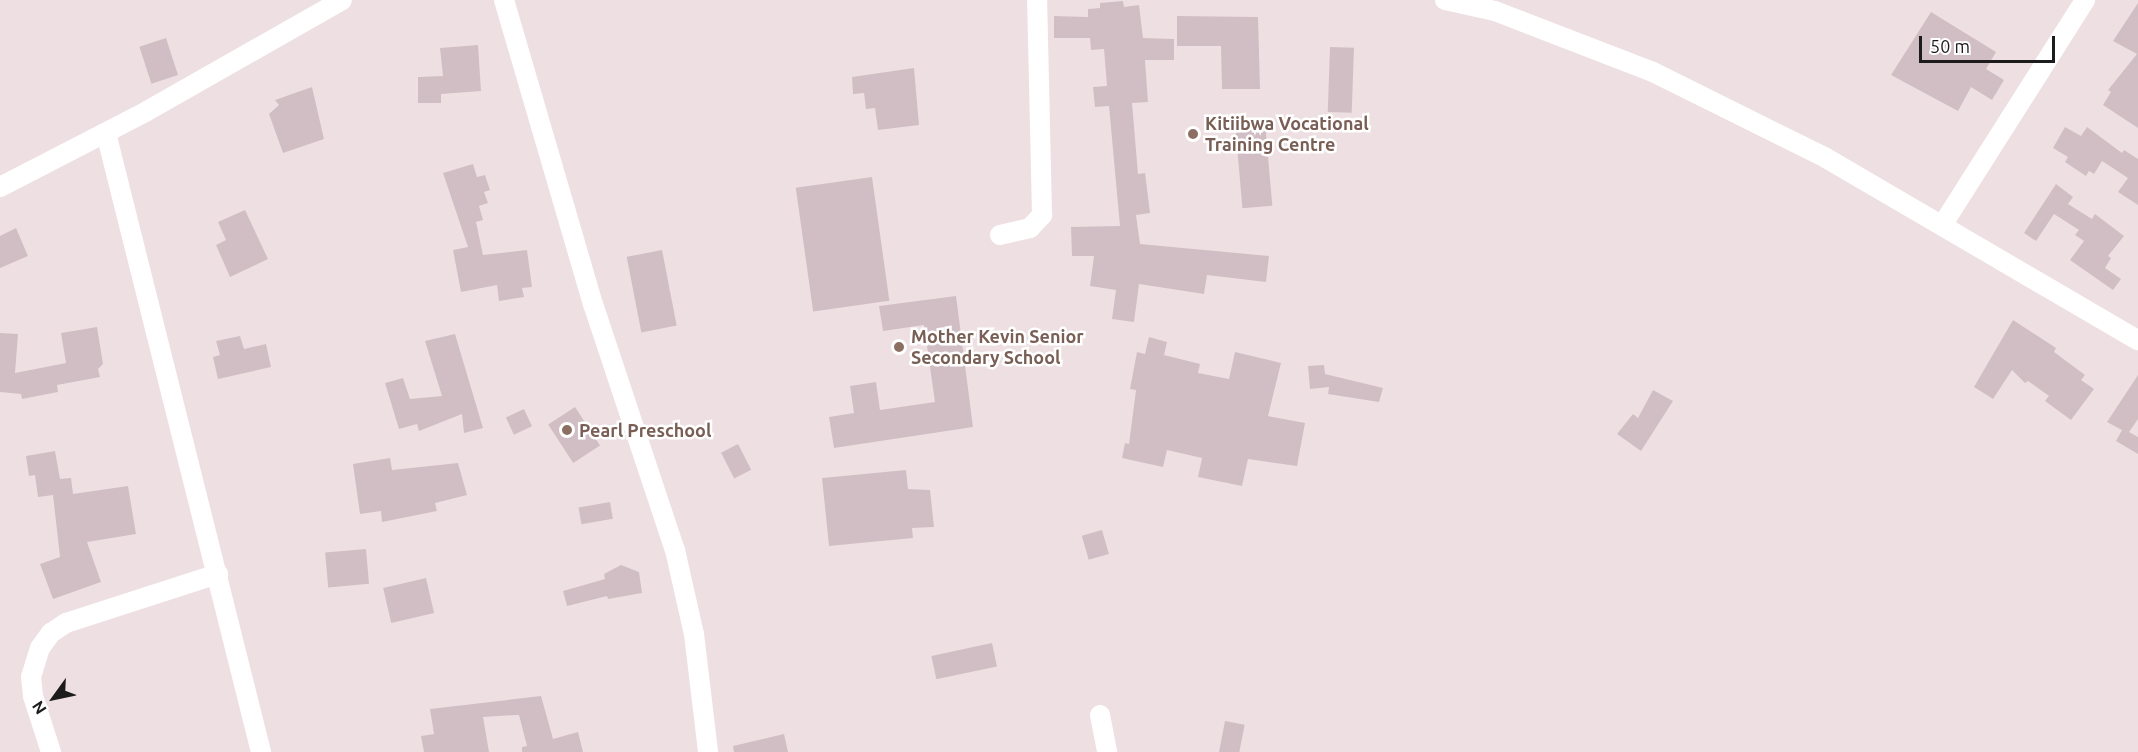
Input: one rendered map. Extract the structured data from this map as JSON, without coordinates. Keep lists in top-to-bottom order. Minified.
{"places":["Kitiibwa Vocational Training Centre","Mother Kevin Senior Secondary School","Pearl Preschool"],"scale_bar":"50 m","north":"bottom left"}
